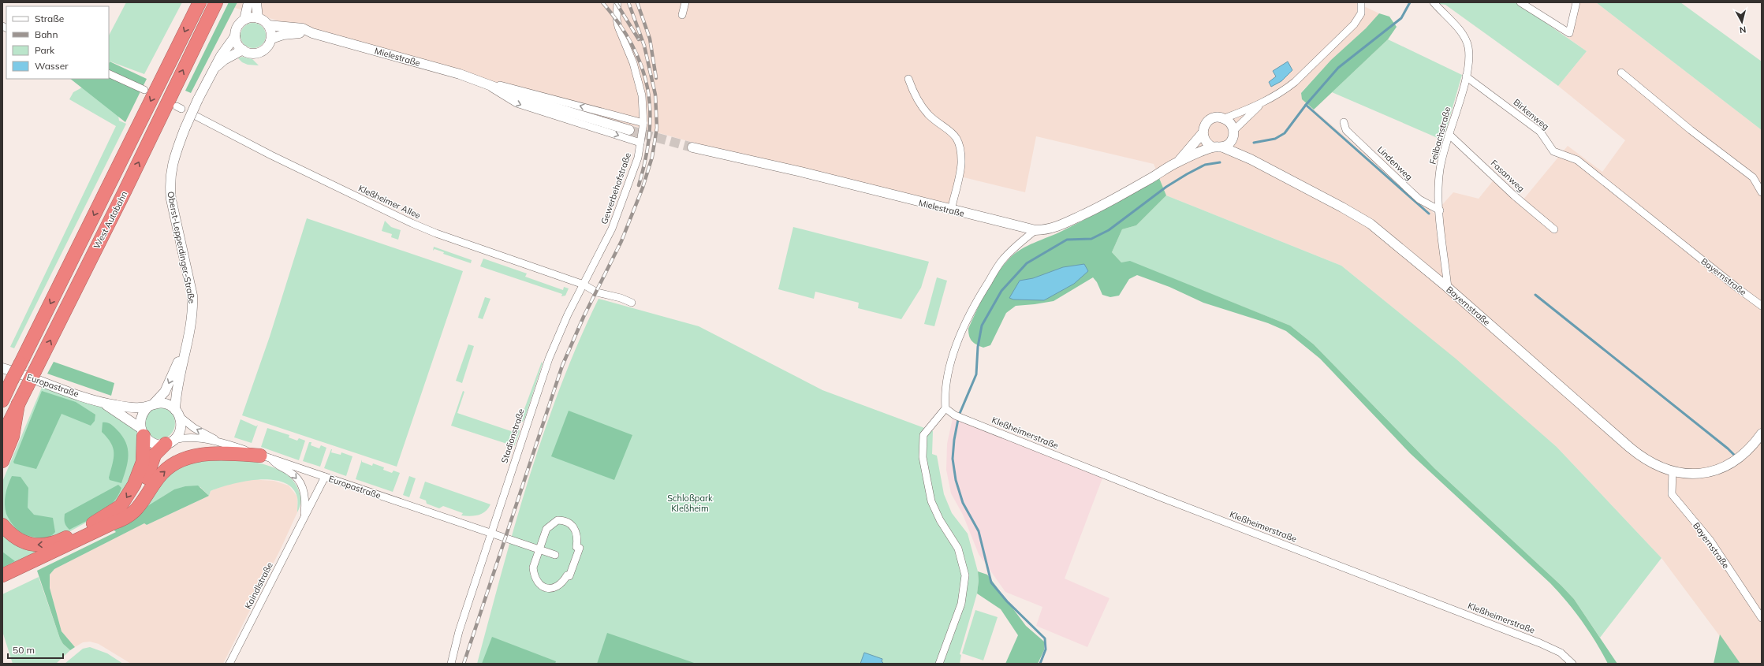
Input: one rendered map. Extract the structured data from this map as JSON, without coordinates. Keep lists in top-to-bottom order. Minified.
{"streets":{"highway":["West Autobahn"],"street":["Mielestraße","Birkenweg","Feilbachstraße","Lindenweg","Fasanweg","Gewerbehofstraße","Kleßheimer Allee","Oberst-Lepperdinger-Straße","Bayernstraße","Europastraße","Kleßheimerstraße","Stadionstraße","Kaindlstraße"]},"crossings":[["Mielestraße","Gewerbehofstraße"],["Mielestraße","Oberst-Lepperdinger-Straße"],["Mielestraße","Bayernstraße"],["Birkenweg","Feilbachstraße"],["Birkenweg","Bayernstraße"],["Feilbachstraße","Lindenweg"],["Feilbachstraße","Fasanweg"],["Feilbachstraße","Bayernstraße"],["Gewerbehofstraße","Kleßheimer Allee"],["Gewerbehofstraße","Stadionstraße"],["Kleßheimer Allee","Stadionstraße"],["Oberst-Lepperdinger-Straße","Europastraße"],["Europastraße","Stadionstraße"],["Europastraße","Kaindlstraße"]],"parks":["Schloßpark Kleßheim"],"legend":["Straße","Bahn","Park","Wasser"],"scale_bar":"50 m","north":"bottom"}
